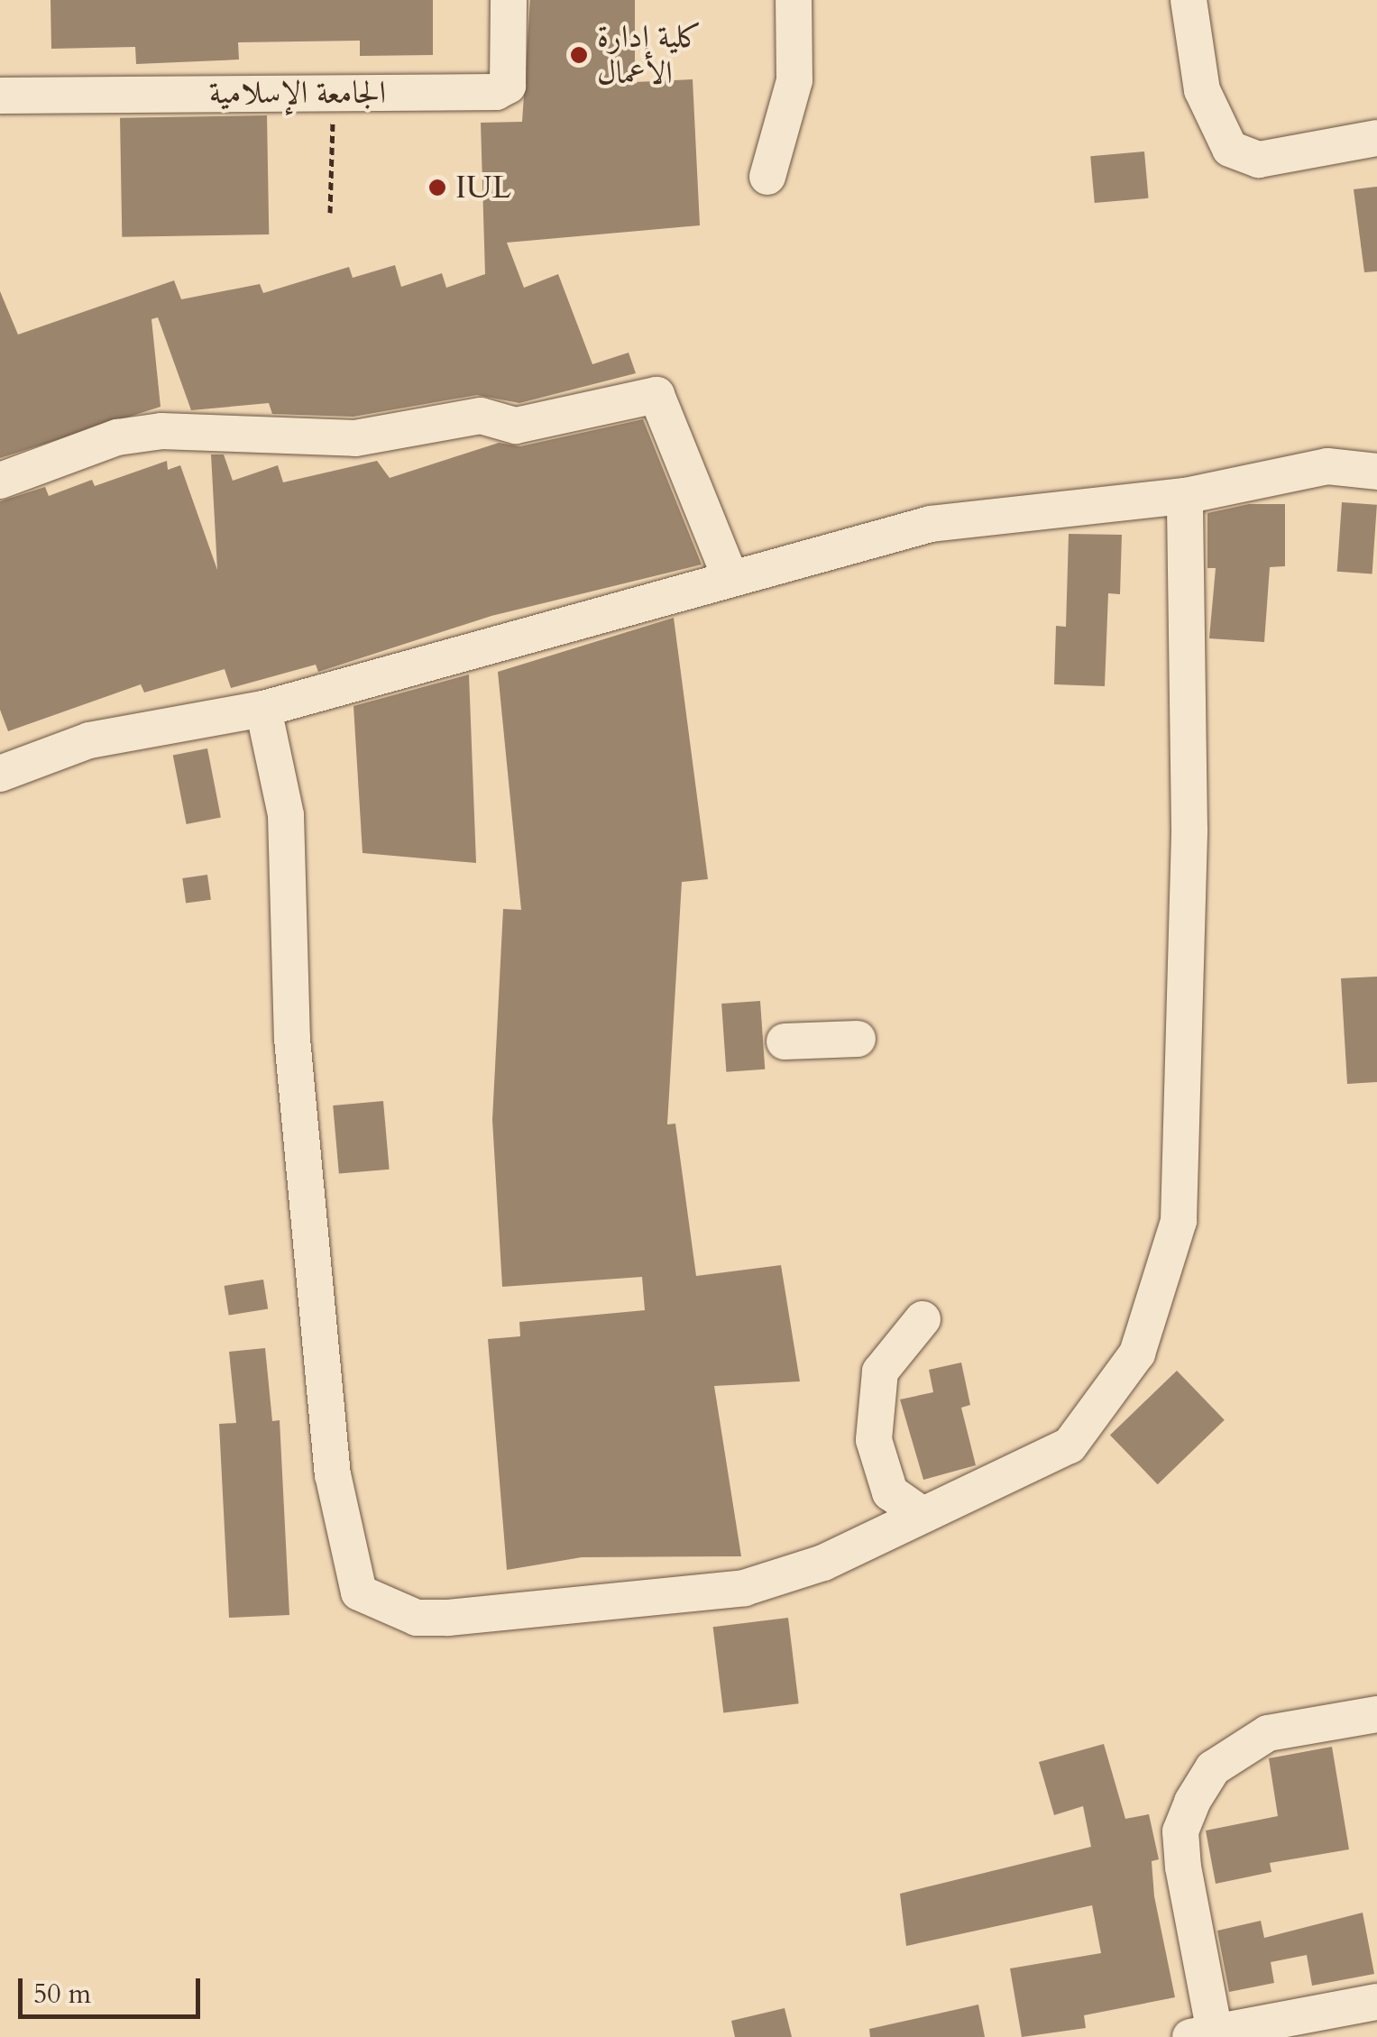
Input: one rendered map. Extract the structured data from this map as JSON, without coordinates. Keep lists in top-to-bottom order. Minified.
{"streets":{"street":["الجامعة الإسلامية"]},"places":["كلية إدارة الأعمال","IUL"],"scale_bar":"50 m"}
